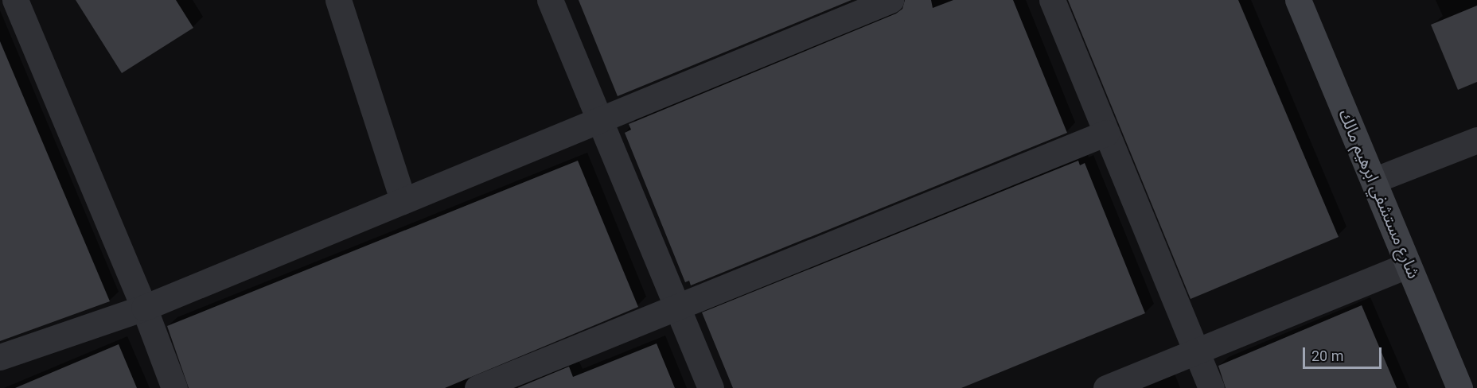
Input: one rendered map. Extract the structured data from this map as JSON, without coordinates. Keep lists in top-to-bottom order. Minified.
{"streets":{"street":["شارع مستشفي ابرهيم مالك"]},"scale_bar":"20 m"}
